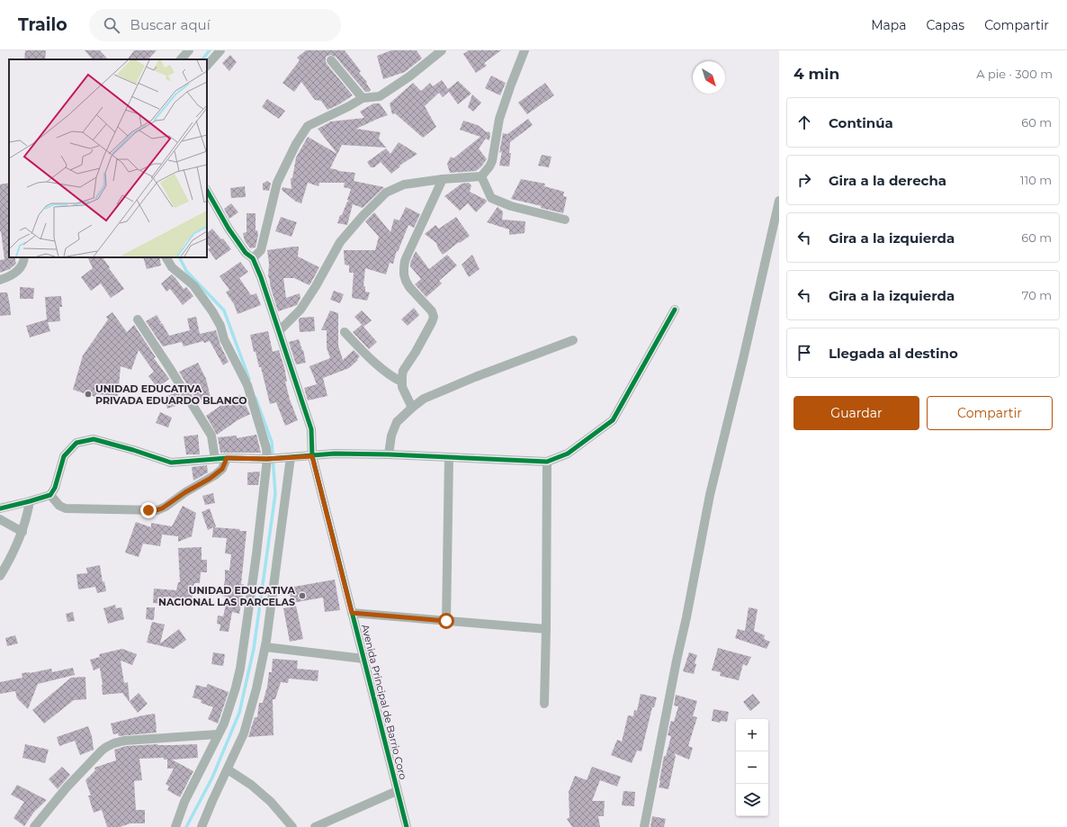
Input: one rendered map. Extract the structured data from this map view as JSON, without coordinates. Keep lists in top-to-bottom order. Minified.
{"streets":{"street":["Avenida Principal de Barrio Coro"]},"places":["UNIDAD EDUCATIVA PRIVADA EDUARDO BLANCO","UNIDAD EDUCATIVA NACIONAL LAS PARCELAS"],"north":"bottom right","page":{"header":"Trailo","search":"Buscar aquí","nav":["Mapa","Capas","Compartir"],"heading":["4 min","A pie · 300 m"],"list":[["Continúa","60 m"],["Gira a la derecha","110 m"],["Gira a la izquierda","60 m"],["Gira a la izquierda","70 m"],"Llegada al destino"],"buttons":["Guardar","Compartir"],"map_buttons":["+","−"]}}
